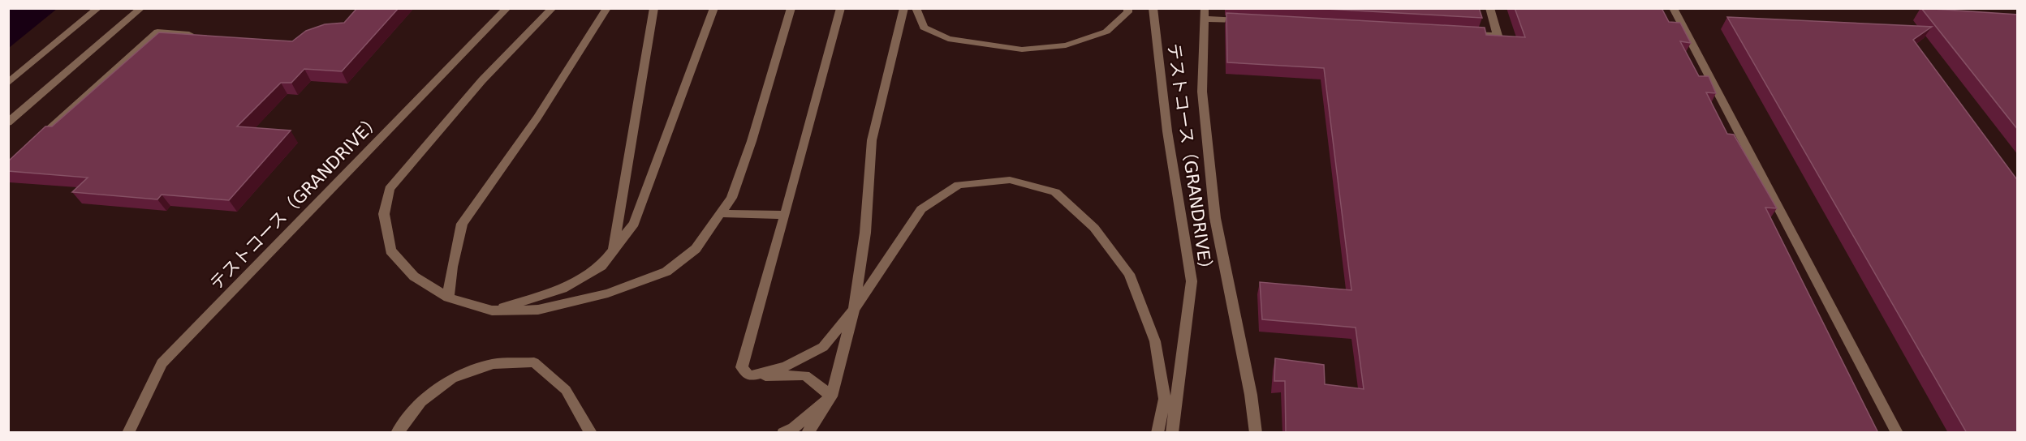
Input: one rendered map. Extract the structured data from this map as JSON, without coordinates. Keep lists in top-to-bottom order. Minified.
{"streets":{"lane":["テストコース（GRANDRIVE）"]}}
